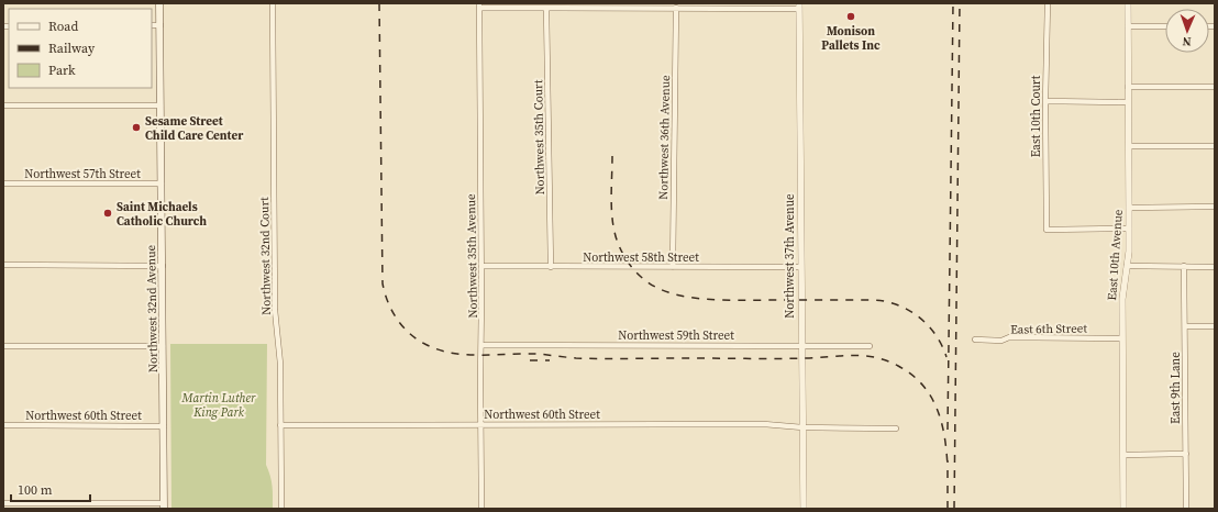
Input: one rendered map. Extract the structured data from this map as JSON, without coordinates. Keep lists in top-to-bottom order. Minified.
{"streets":{"main road":["Northwest 32nd Avenue"],"street":["East 10th Court","Northwest 35th Court","Northwest 36th Avenue","Northwest 57th Street","East 10th Avenue","Northwest 32nd Court","Northwest 35th Avenue","Northwest 37th Avenue","Northwest 58th Street","East 6th Street","Northwest 59th Street","East 9th Lane","Northwest 60th Street"]},"crossings":[["East 10th Court","East 10th Avenue"],["Northwest 35th Court","Northwest 58th Street"],["Northwest 36th Avenue","Northwest 58th Street"],["Northwest 57th Street","Northwest 32nd Avenue"],["East 10th Avenue","East 6th Street"],["Northwest 32nd Court","Northwest 60th Street"],["Northwest 35th Avenue","Northwest 58th Street"],["Northwest 35th Avenue","Northwest 59th Street"],["Northwest 35th Avenue","Northwest 60th Street"],["Northwest 37th Avenue","Northwest 58th Street"],["Northwest 37th Avenue","Northwest 59th Street"],["Northwest 37th Avenue","Northwest 60th Street"],["Northwest 32nd Avenue","Northwest 60th Street"]],"parks":["Martin Luther King Park"],"places":["Monison Pallets Inc","Sesame Street Child Care Center","Saint Michaels Catholic Church"],"legend":["Road","Railway","Park"],"scale_bar":"100 m","north":"bottom"}
